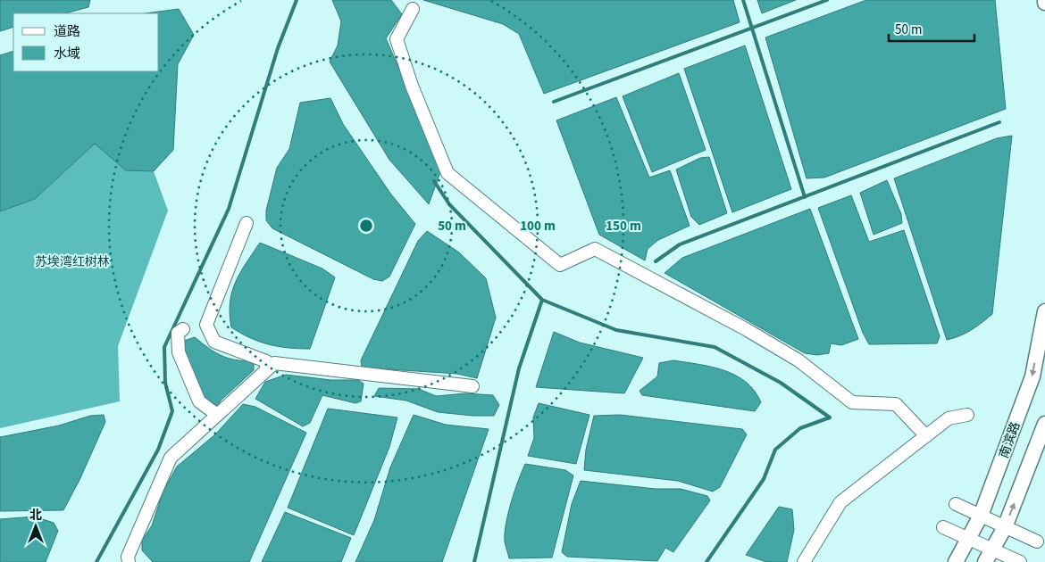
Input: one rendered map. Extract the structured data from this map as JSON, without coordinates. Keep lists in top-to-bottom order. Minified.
{"streets":{"main road":["南滨路"]},"parks":["苏埃湾红树林"],"legend":["道路","水域"],"scale_bar":"50 m","north":"top","rings":["50 m","100 m","150 m"]}
